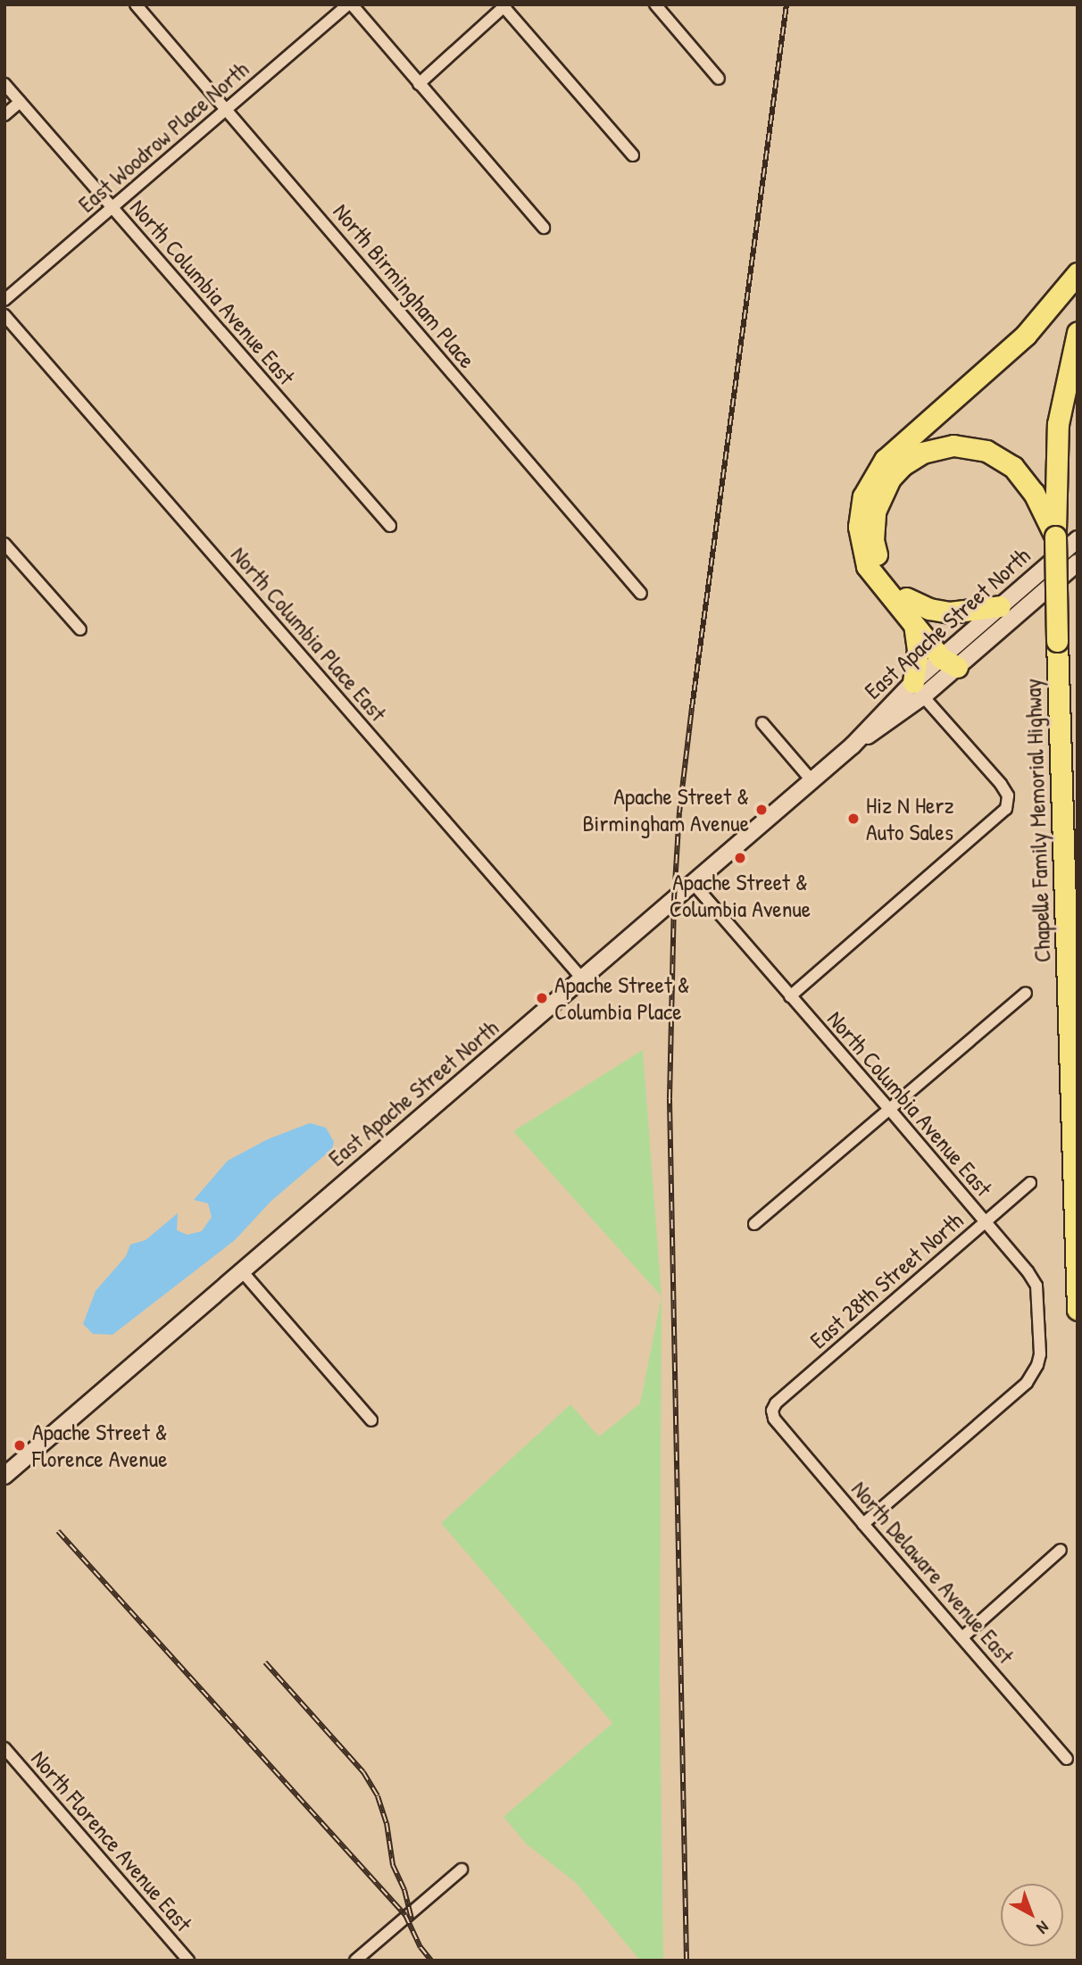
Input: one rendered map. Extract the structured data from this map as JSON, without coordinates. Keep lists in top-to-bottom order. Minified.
{"streets":{"highway":["Chapelle Family Memorial Highway"],"main road":["East Apache Street North"],"street":["East Woodrow Place North","North Birmingham Place","North Columbia Avenue East","North Columbia Place East","East 28th Street North","North Delaware Avenue East","North Florence Avenue East"]},"crossings":[["East Woodrow Place North","North Birmingham Place"],["East Woodrow Place North","North Columbia Avenue East"],["North Columbia Avenue East","East Apache Street North"],["North Columbia Avenue East","East 28th Street North"],["North Columbia Avenue East","North Delaware Avenue East"],["East Apache Street North","North Columbia Place East"],["East 28th Street North","North Delaware Avenue East"]],"places":["Apache Street & Birmingham Avenue","Hiz N Herz Auto Sales","Apache Street & Columbia Avenue","Apache Street & Columbia Place","Apache Street & Florence Avenue"],"north":"bottom right"}
